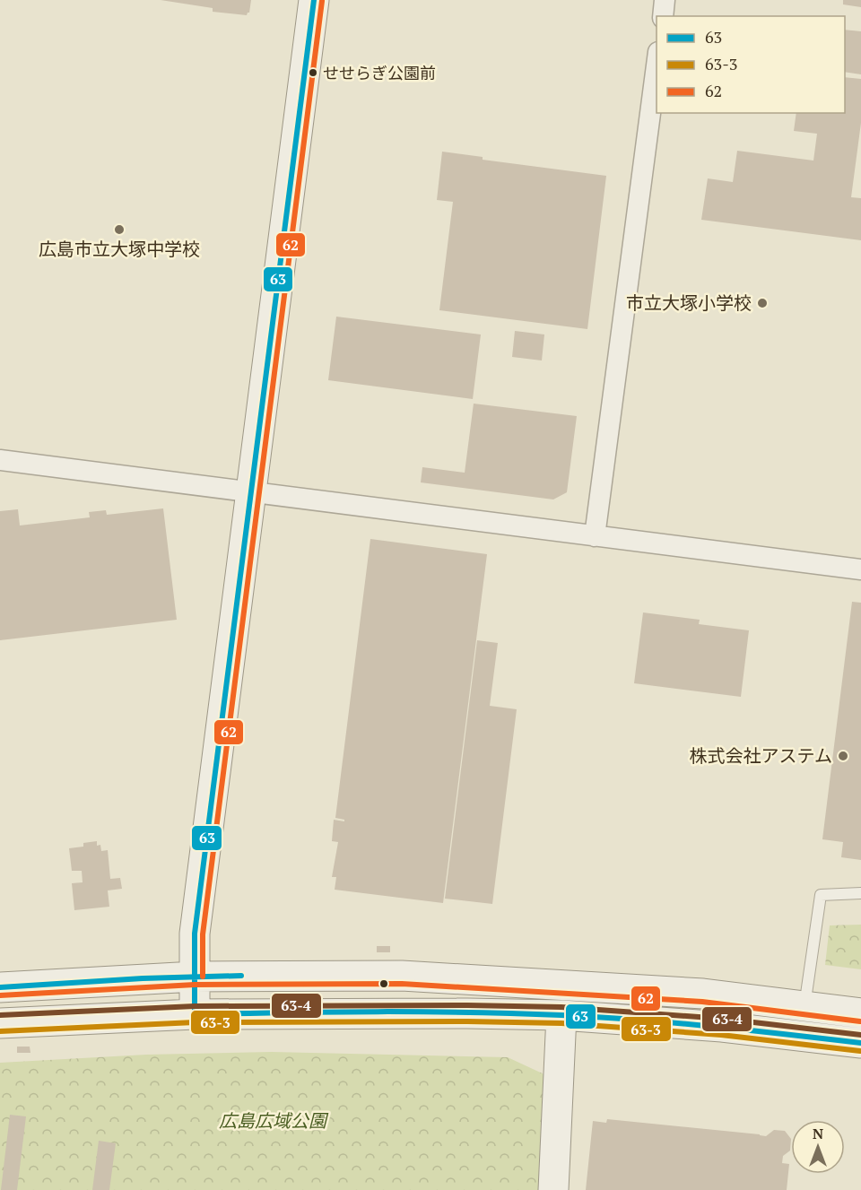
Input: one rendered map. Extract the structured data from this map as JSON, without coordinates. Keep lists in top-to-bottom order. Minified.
{"parks":["広島広域公園"],"places":["せせらぎ公園前","広島市立大塚中学校","市立大塚小学校","株式会社アステム"],"lines":["transit line 63","transit line 62","transit line 63-4","transit line 63-3"],"legend":["63","63-3","62"],"north":"top"}
